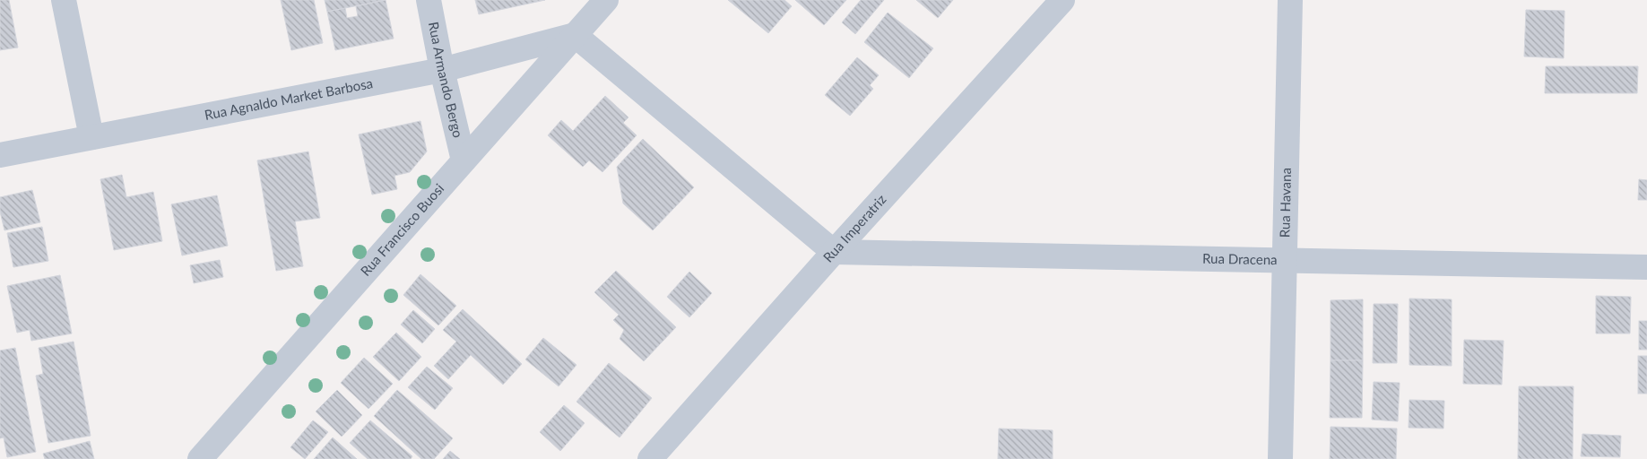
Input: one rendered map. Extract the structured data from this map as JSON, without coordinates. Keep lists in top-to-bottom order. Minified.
{"streets":{"street":["Rua Armando Bergo","Rua Agnaldo Market Barbosa","Rua Havana","Rua Imperatriz","Rua Francisco Buosi","Rua Dracena"]},"crossings":[["Rua Armando Bergo","Rua Agnaldo Market Barbosa"],["Rua Armando Bergo","Rua Francisco Buosi"],["Rua Agnaldo Market Barbosa","Rua Francisco Buosi"],["Rua Havana","Rua Dracena"],["Rua Imperatriz","Rua Dracena"]]}
